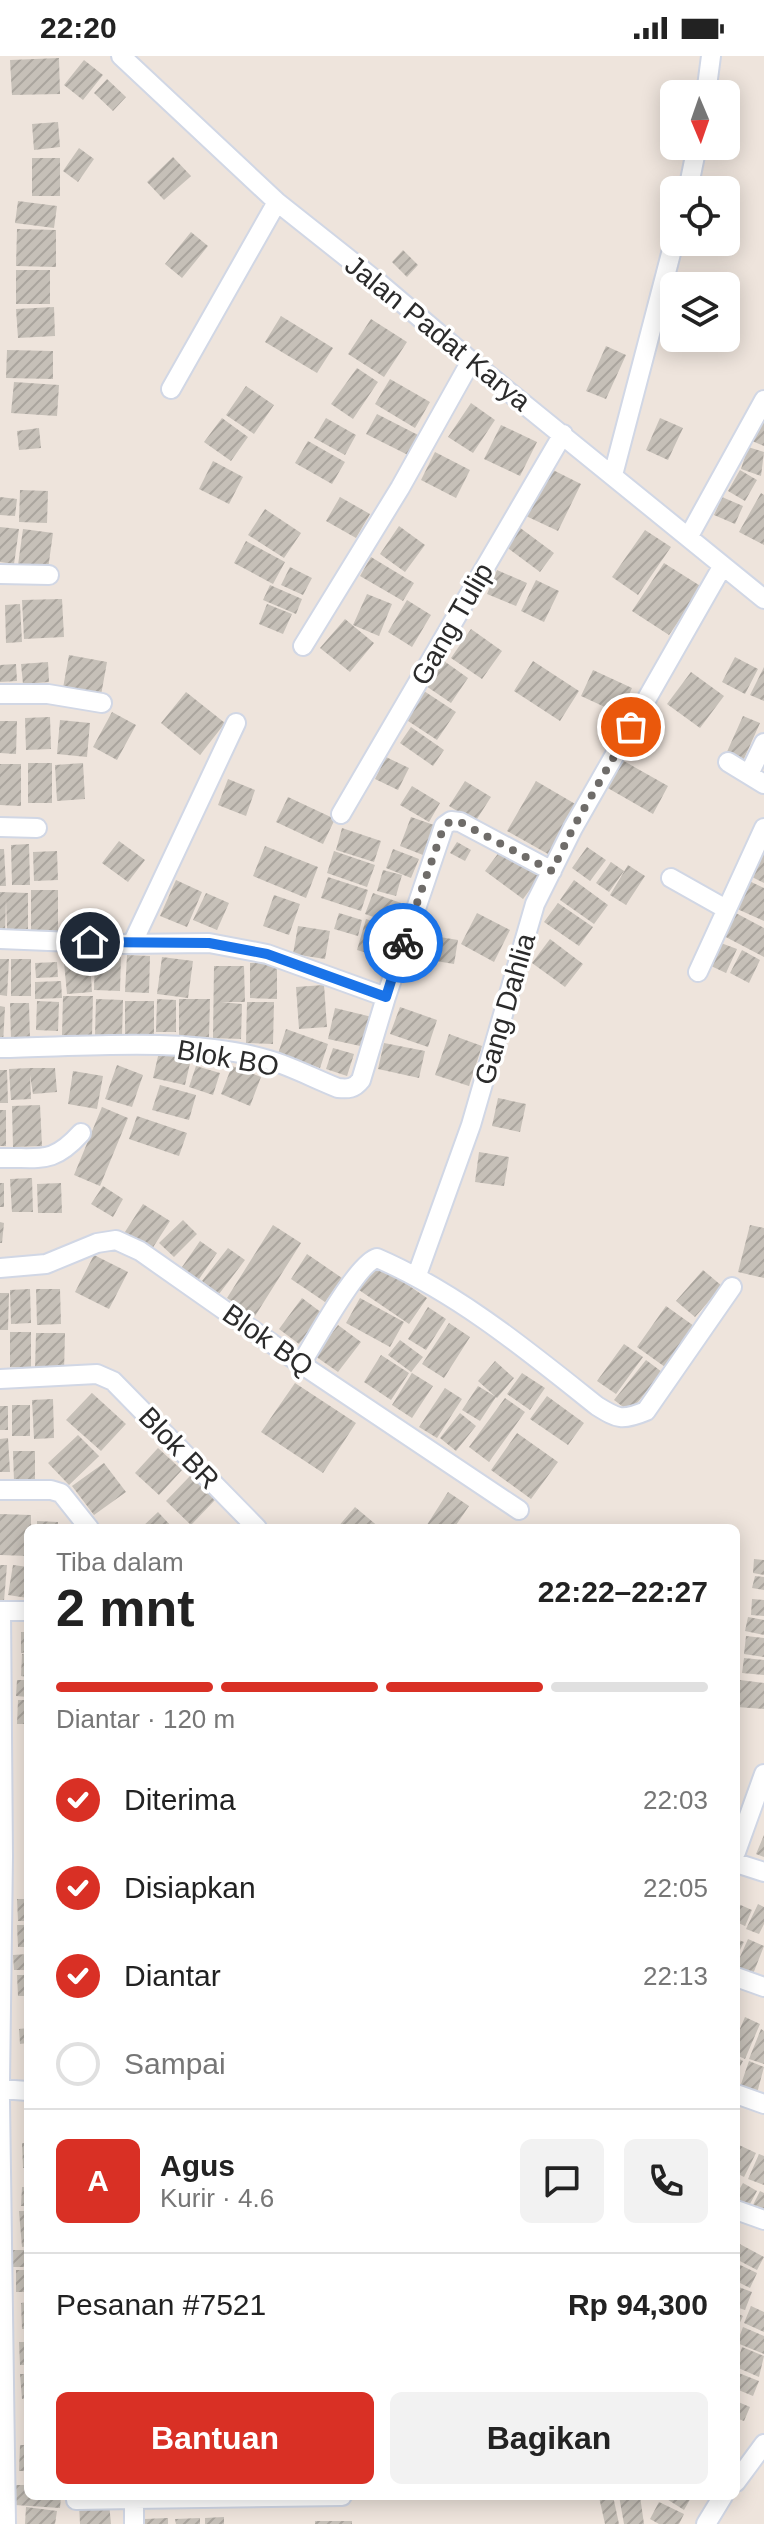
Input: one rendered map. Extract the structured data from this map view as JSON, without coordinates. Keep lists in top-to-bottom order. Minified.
{"streets":{"street":["Jalan Padat Karya","Gang Tulip","Gang Dahlia","Blok BO","Blok BQ","Blok BR"]},"crossings":[["Jalan Padat Karya","Gang Tulip"],["Jalan Padat Karya","Gang Dahlia"]],"north":"bottom","page":{"status":"22:20","heading":["2 mnt","Tiba dalam","22:22–22:27"],"panel":["Agus","Kurir · 4.6","Pesanan #7521","Rp 94,300"],"bar":"Diantar · 120 m","list":[["Diterima","22:03"],["Disiapkan","22:05"],["Diantar","22:13"],"Sampai"],"round":"A","buttons":["Bantuan","Bagikan"]}}
